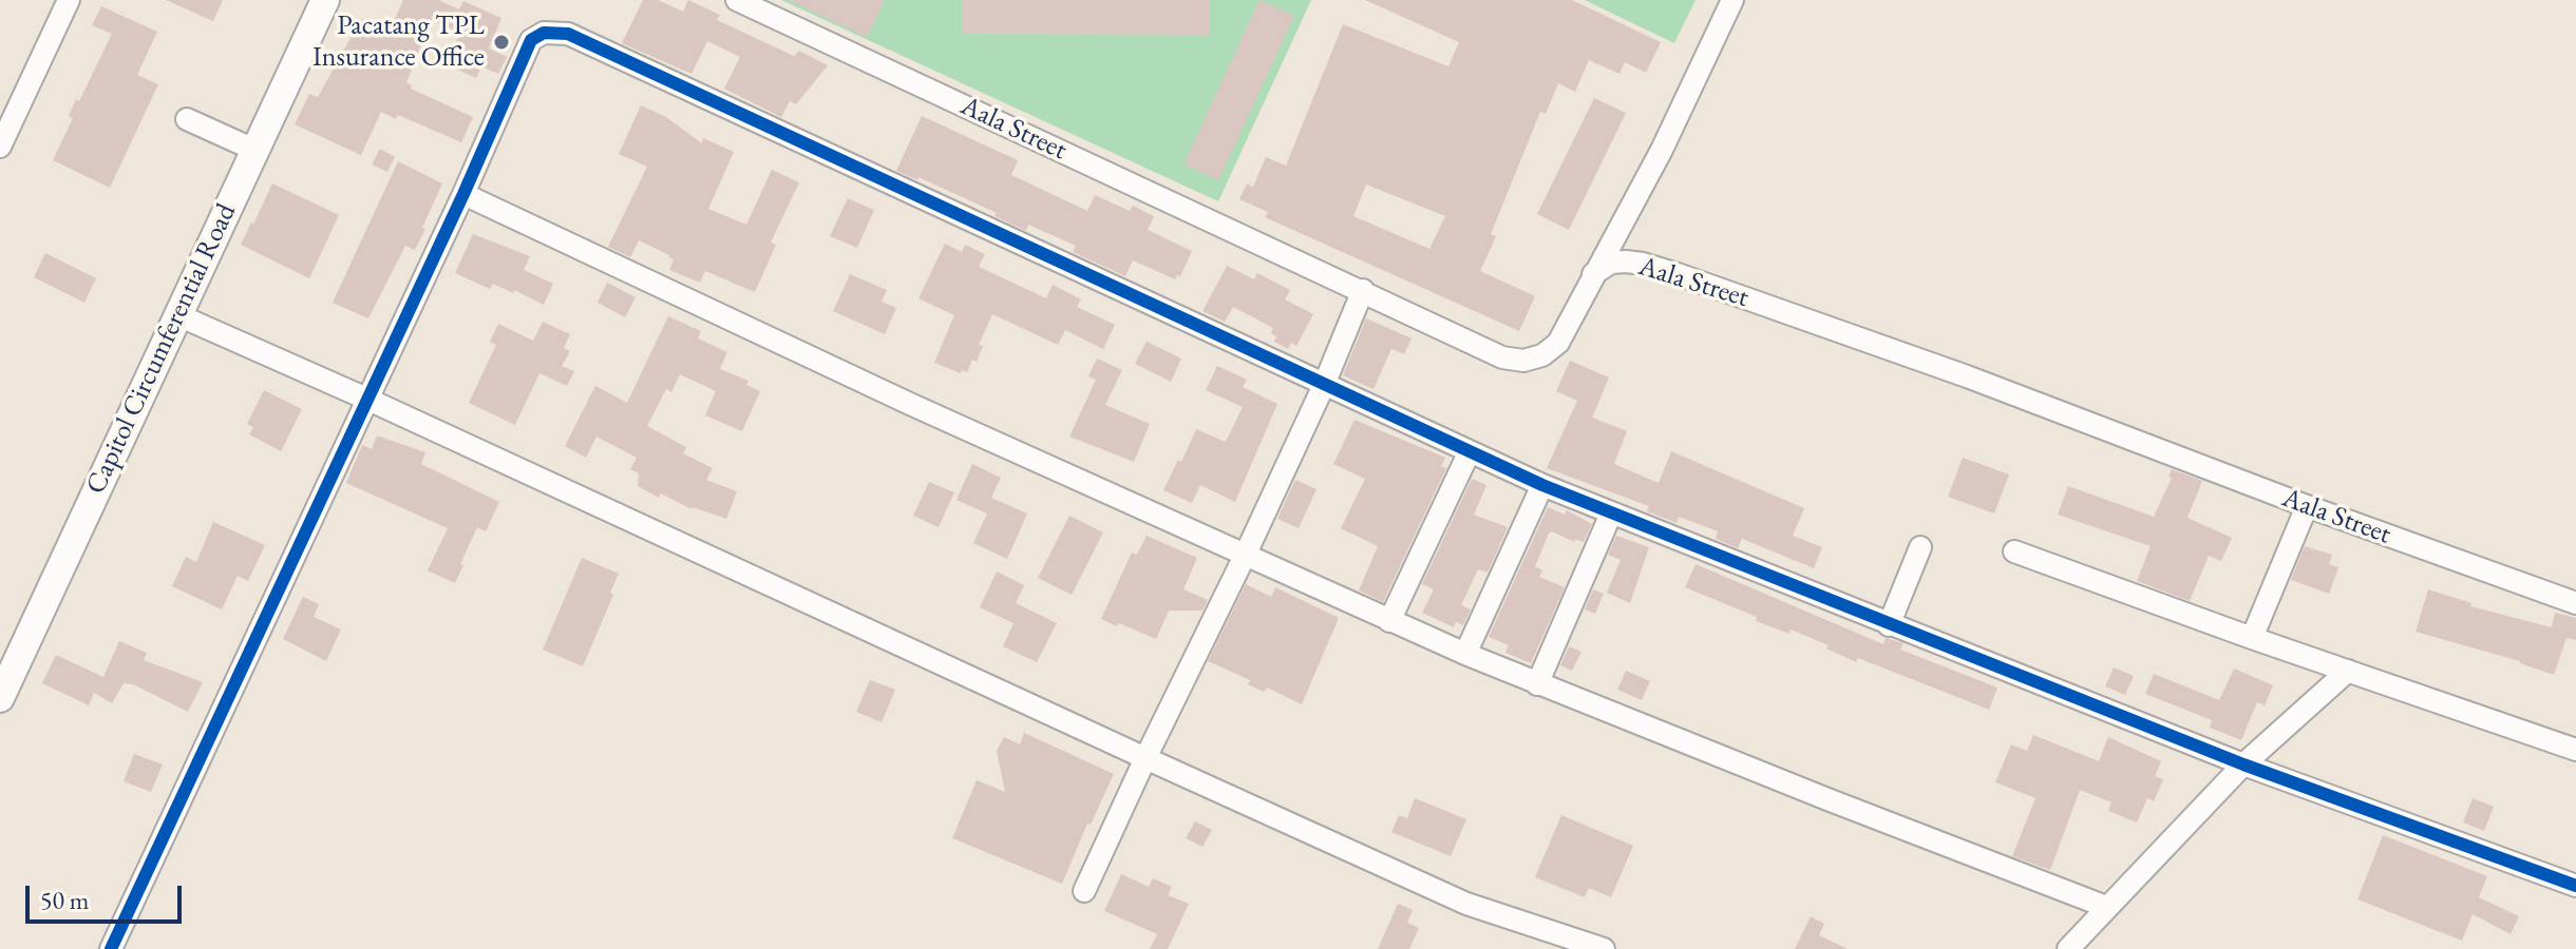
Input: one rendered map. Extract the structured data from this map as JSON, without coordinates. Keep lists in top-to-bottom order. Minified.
{"streets":{"main road":["Capitol Circumferential Road"],"street":["Aala Street"]},"places":["Pacatang TPL Insurance Office"],"scale_bar":"50 m"}
